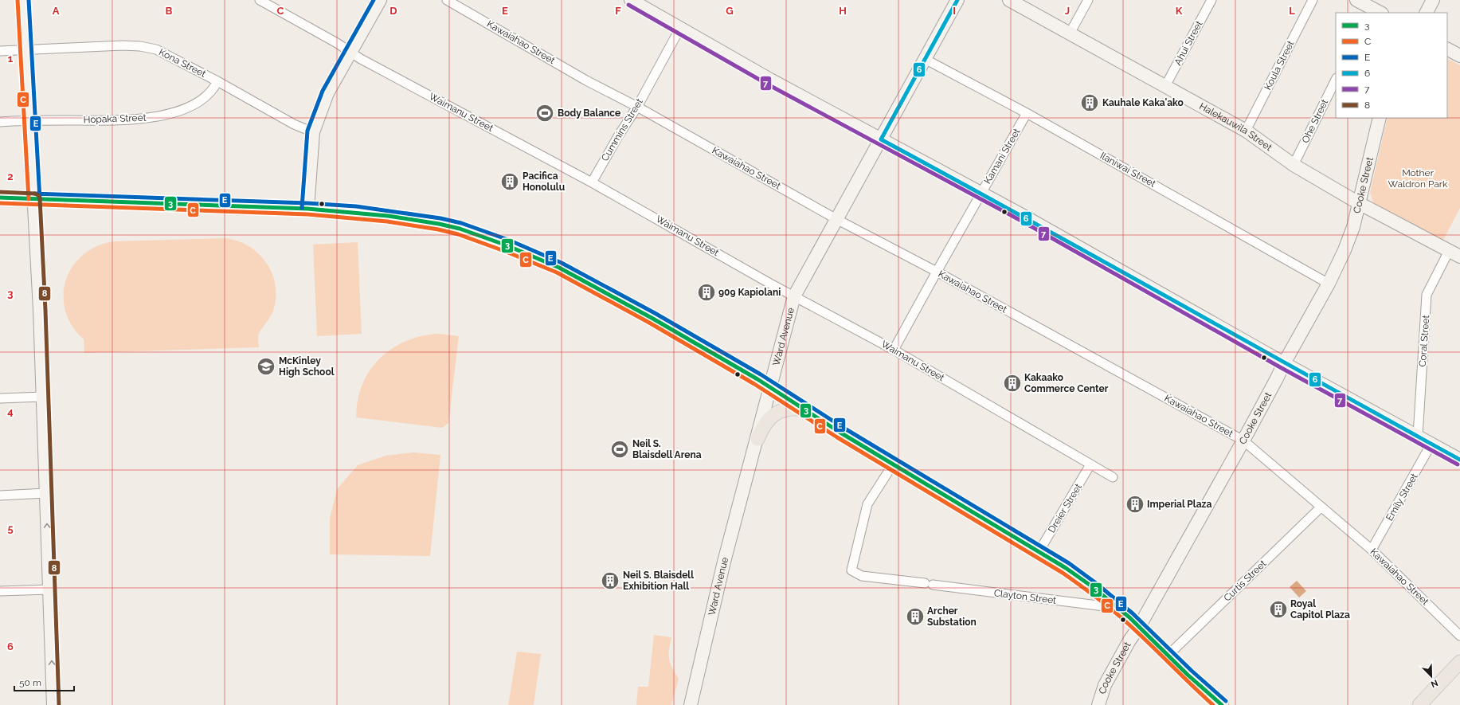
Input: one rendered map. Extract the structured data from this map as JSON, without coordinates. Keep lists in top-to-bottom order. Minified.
{"streets":{"street":["Kawaiahao Street","Ahui Street","Kona Street","Koula Street","Waimanu Street","Hopaka Street","Ohe Street","Halekauwila Street","Cummins Street","Kamani Street","Ilaniwai Street","Cooke Street","Ward Avenue","Coral Street","Emily Street","Dreier Street","Curtis Street","Clayton Street"]},"crossings":[["Kawaiahao Street","Cummins Street"],["Kawaiahao Street","Kamani Street"],["Kawaiahao Street","Cooke Street"],["Kawaiahao Street","Ward Avenue"],["Kawaiahao Street","Emily Street"],["Kawaiahao Street","Curtis Street"],["Ahui Street","Halekauwila Street"],["Kona Street","Hopaka Street"],["Koula Street","Halekauwila Street"],["Waimanu Street","Cummins Street"],["Waimanu Street","Kamani Street"],["Waimanu Street","Ward Avenue"],["Waimanu Street","Dreier Street"],["Ohe Street","Halekauwila Street"],["Halekauwila Street","Cooke Street"],["Halekauwila Street","Coral Street"],["Kamani Street","Ilaniwai Street"],["Ilaniwai Street","Cooke Street"],["Ilaniwai Street","Ward Avenue"]],"parks":["Mother Waldron Park"],"places":{"building":["Kauhale Kaka'ako","Pacifica Honolulu","909 Kapiolani","Kakaako Commerce Center","Imperial Plaza","Neil S. Blaisdell Exhibition Hall","Royal Capitol Plaza","Archer Substation"],"sports":["Body Balance","Neil S. Blaisdell Arena"],"school or university":["McKinley High School"]},"lines":["transit line C","transit line E","transit line 6","transit line 7","transit line 8","transit line 3"],"legend":["3","C","E","6","7","8"],"scale_bar":"50 m","north":"bottom right","grid":{"columns":["A","B","C","D","E","F","G","H","I","J","K","L"],"rows":["1","2","3","4","5","6"]}}
